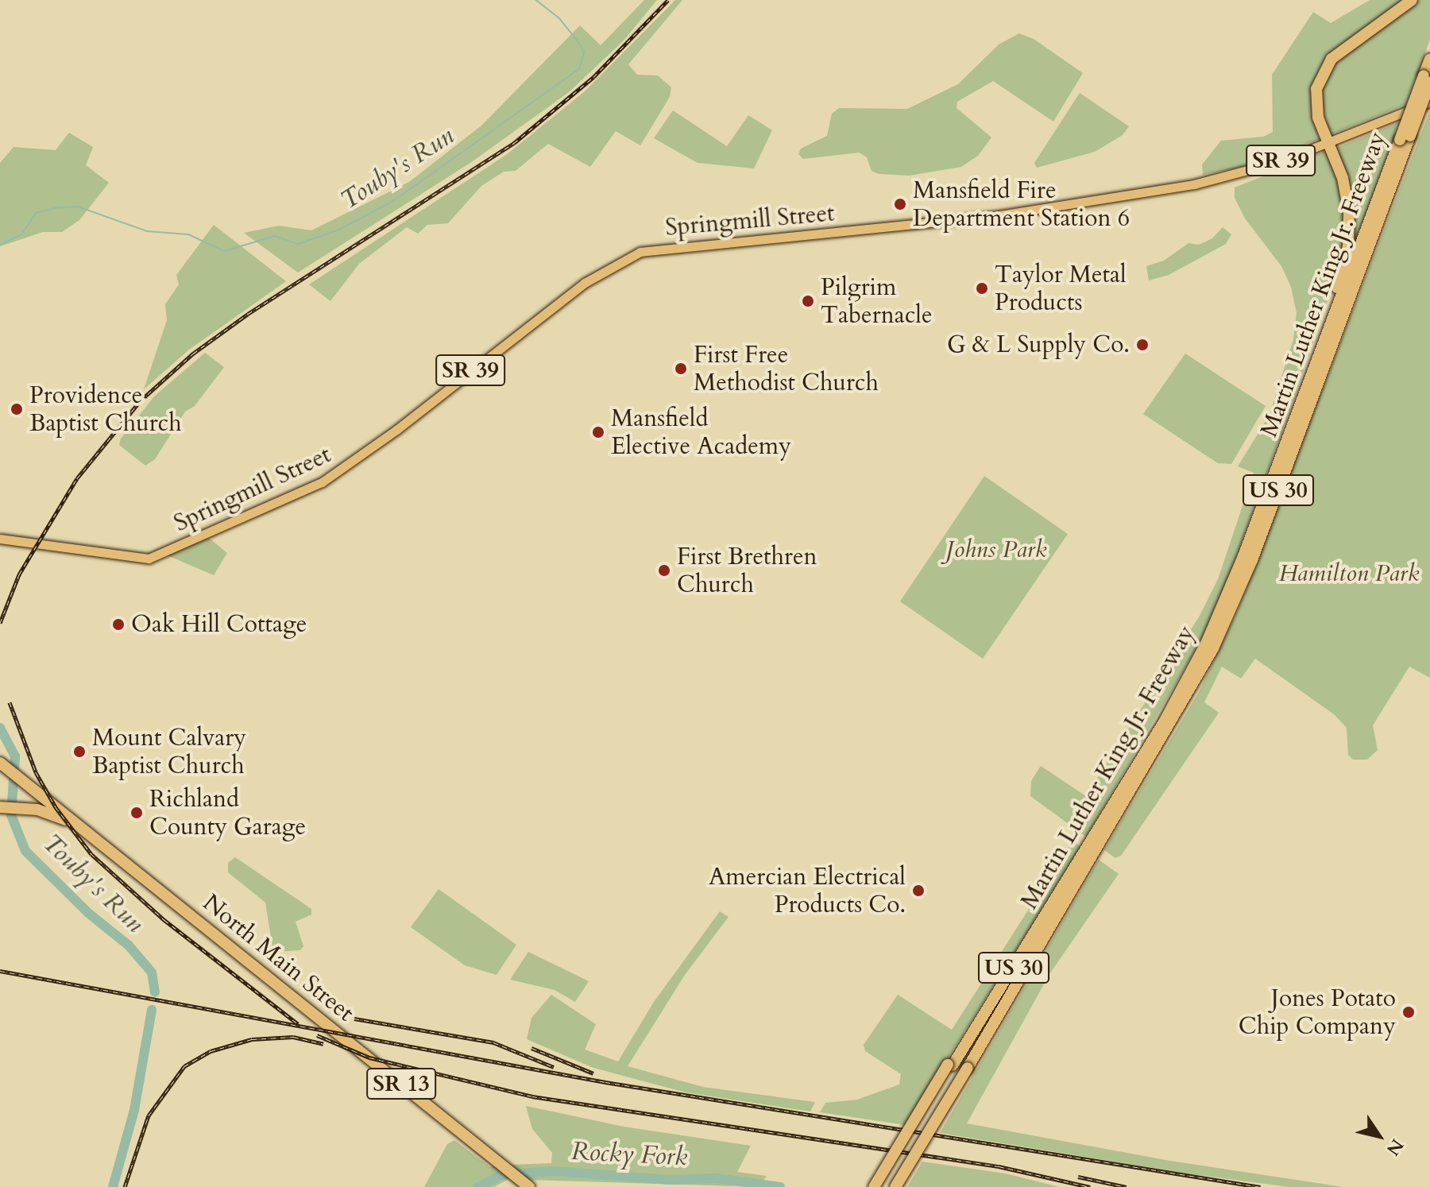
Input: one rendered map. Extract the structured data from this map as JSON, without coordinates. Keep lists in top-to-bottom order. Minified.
{"streets":{"highway":["Martin Luther King Jr. Freeway","US 30","North Main Street","SR 13"],"main road":["SR 39","Springmill Street"]},"crossings":[["North Main Street","SR 13"]],"water":["Touby's Run","Rocky Fork"],"parks":["Johns Park","Hamilton Park"],"places":["Mansfield Fire Department Station 6","Taylor Metal Products","Pilgrim Tabernacle","G & L Supply Co.","First Free Methodist Church","Providence Baptist Church","Mansfield Elective Academy","First Brethren Church","Oak Hill Cottage","Mount Calvary Baptist Church","Richland County Garage","Amercian Electrical Products Co.","Jones Potato Chip Company"],"north":"bottom right"}
